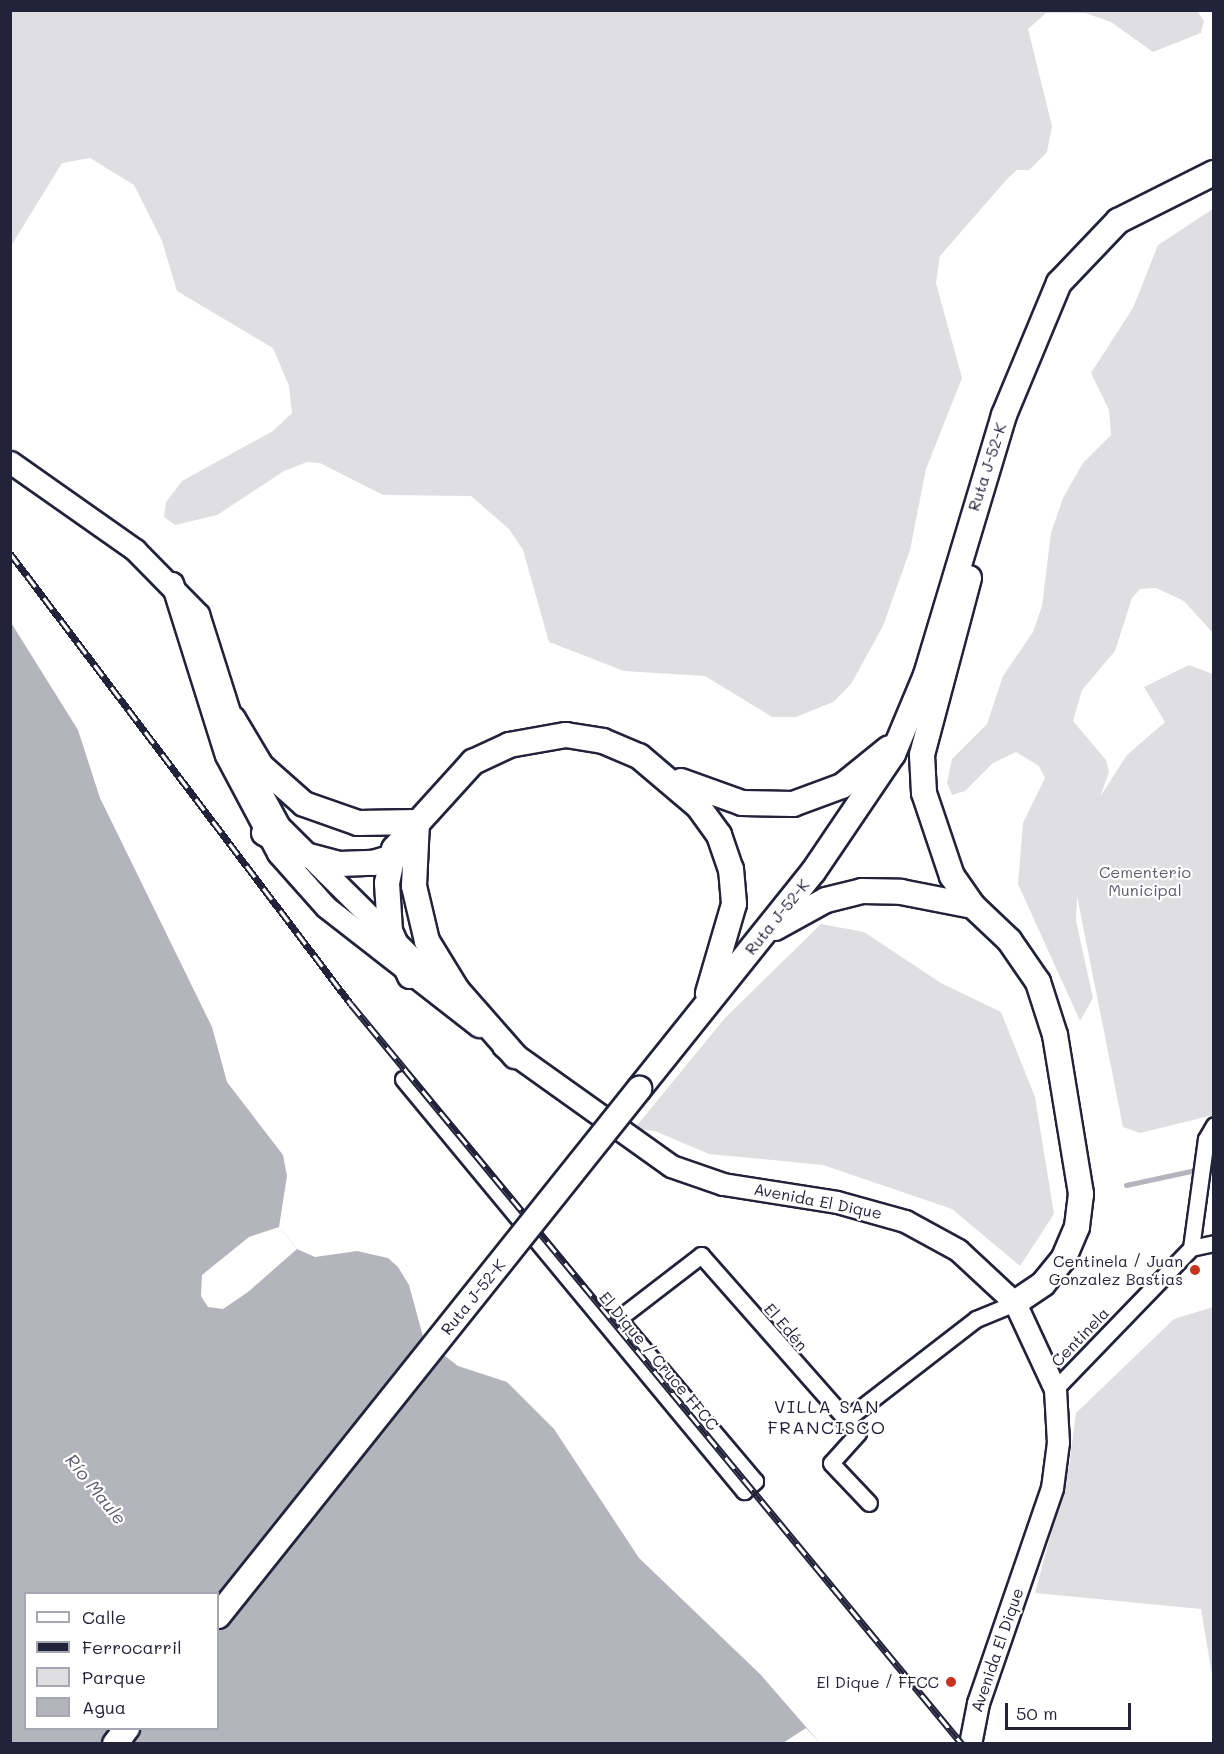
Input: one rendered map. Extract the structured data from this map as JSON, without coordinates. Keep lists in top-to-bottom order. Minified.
{"streets":{"main road":["Ruta J-52-K"],"street":["Avenida El Dique","El Edén","Centinela","El Dique / Cruce FFCC"]},"crossings":[["Avenida El Dique","Centinela"],["El Edén","El Dique / Cruce FFCC"]],"districts":["VILLA SAN FRANCISCO"],"water":["Río Maule"],"parks":["Cementerio Municipal"],"places":["Centinela / Juan Gonzalez Bastias","El Dique / FFCC"],"legend":["Calle","Ferrocarril","Parque","Agua"],"scale_bar":"50 m"}
